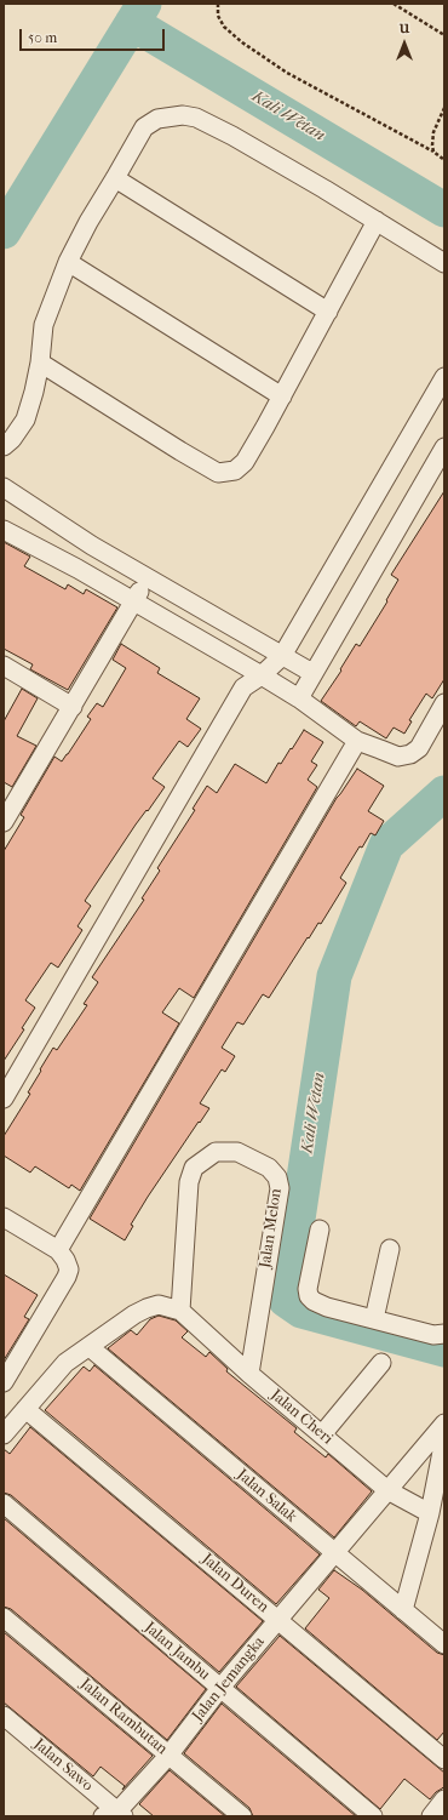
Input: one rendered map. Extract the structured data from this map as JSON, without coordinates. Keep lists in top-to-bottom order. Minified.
{"streets":{"street":["Jalan Melon","Jalan Cheri","Jalan Salak","Jalan Duren","Jalan Jambu","Jalan Jemangka","Jalan Rambutan","Jalan Sawo"]},"crossings":[["Jalan Melon","Jalan Cheri"],["Jalan Cheri","Jalan Jemangka"],["Jalan Salak","Jalan Jemangka"],["Jalan Duren","Jalan Jemangka"],["Jalan Jambu","Jalan Jemangka"],["Jalan Jemangka","Jalan Rambutan"],["Jalan Jemangka","Jalan Sawo"]],"water":["Kali Wetan"],"scale_bar":"50 m","north":"top"}
